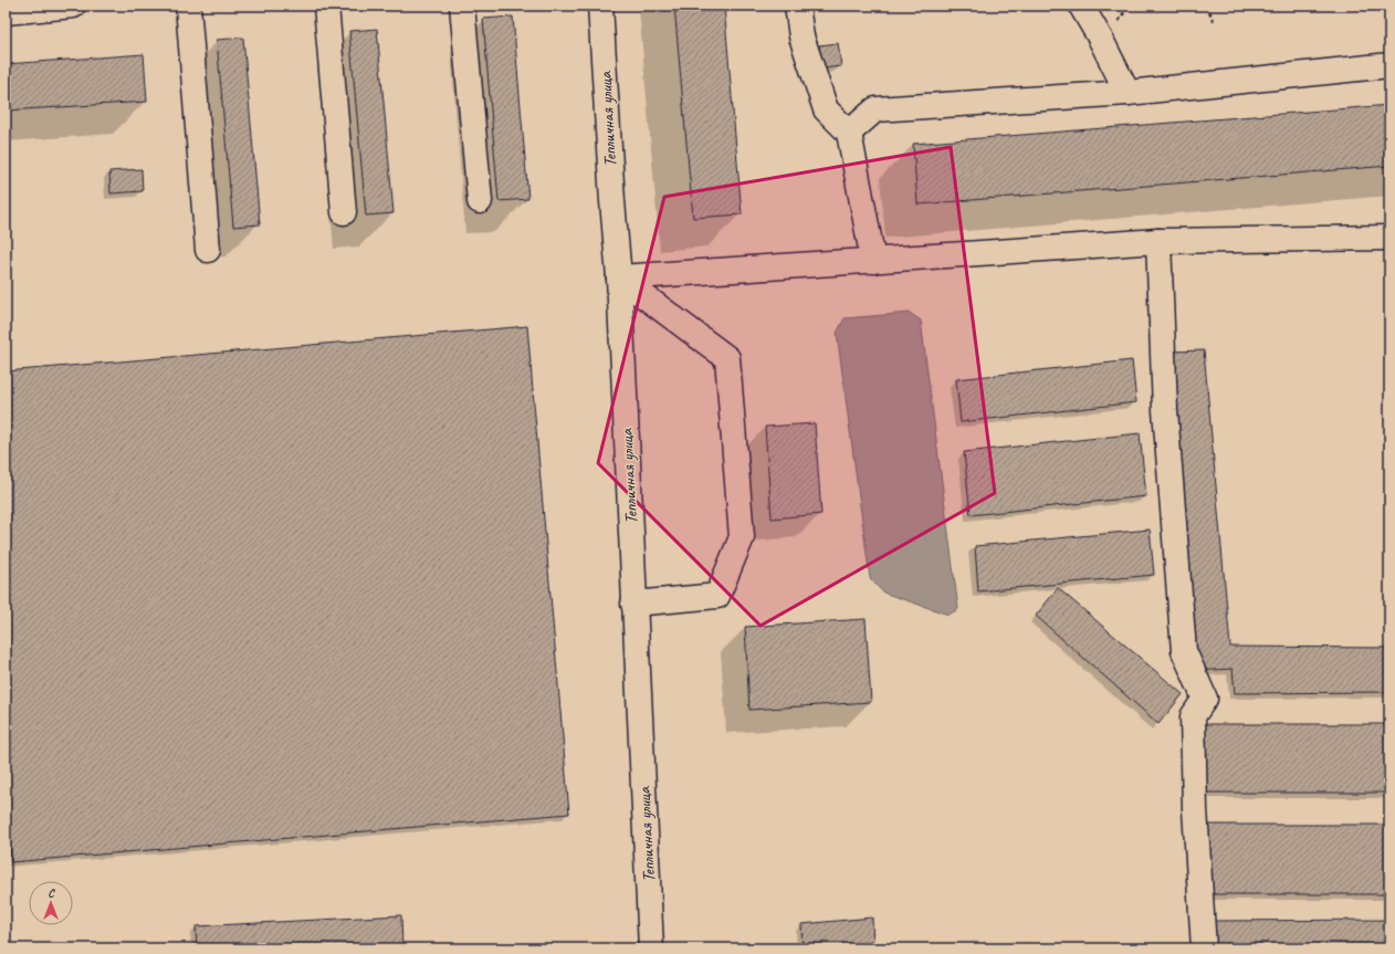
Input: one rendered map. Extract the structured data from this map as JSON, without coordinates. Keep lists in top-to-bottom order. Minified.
{"streets":{"street":["Тепличная улица"]},"north":"top"}
